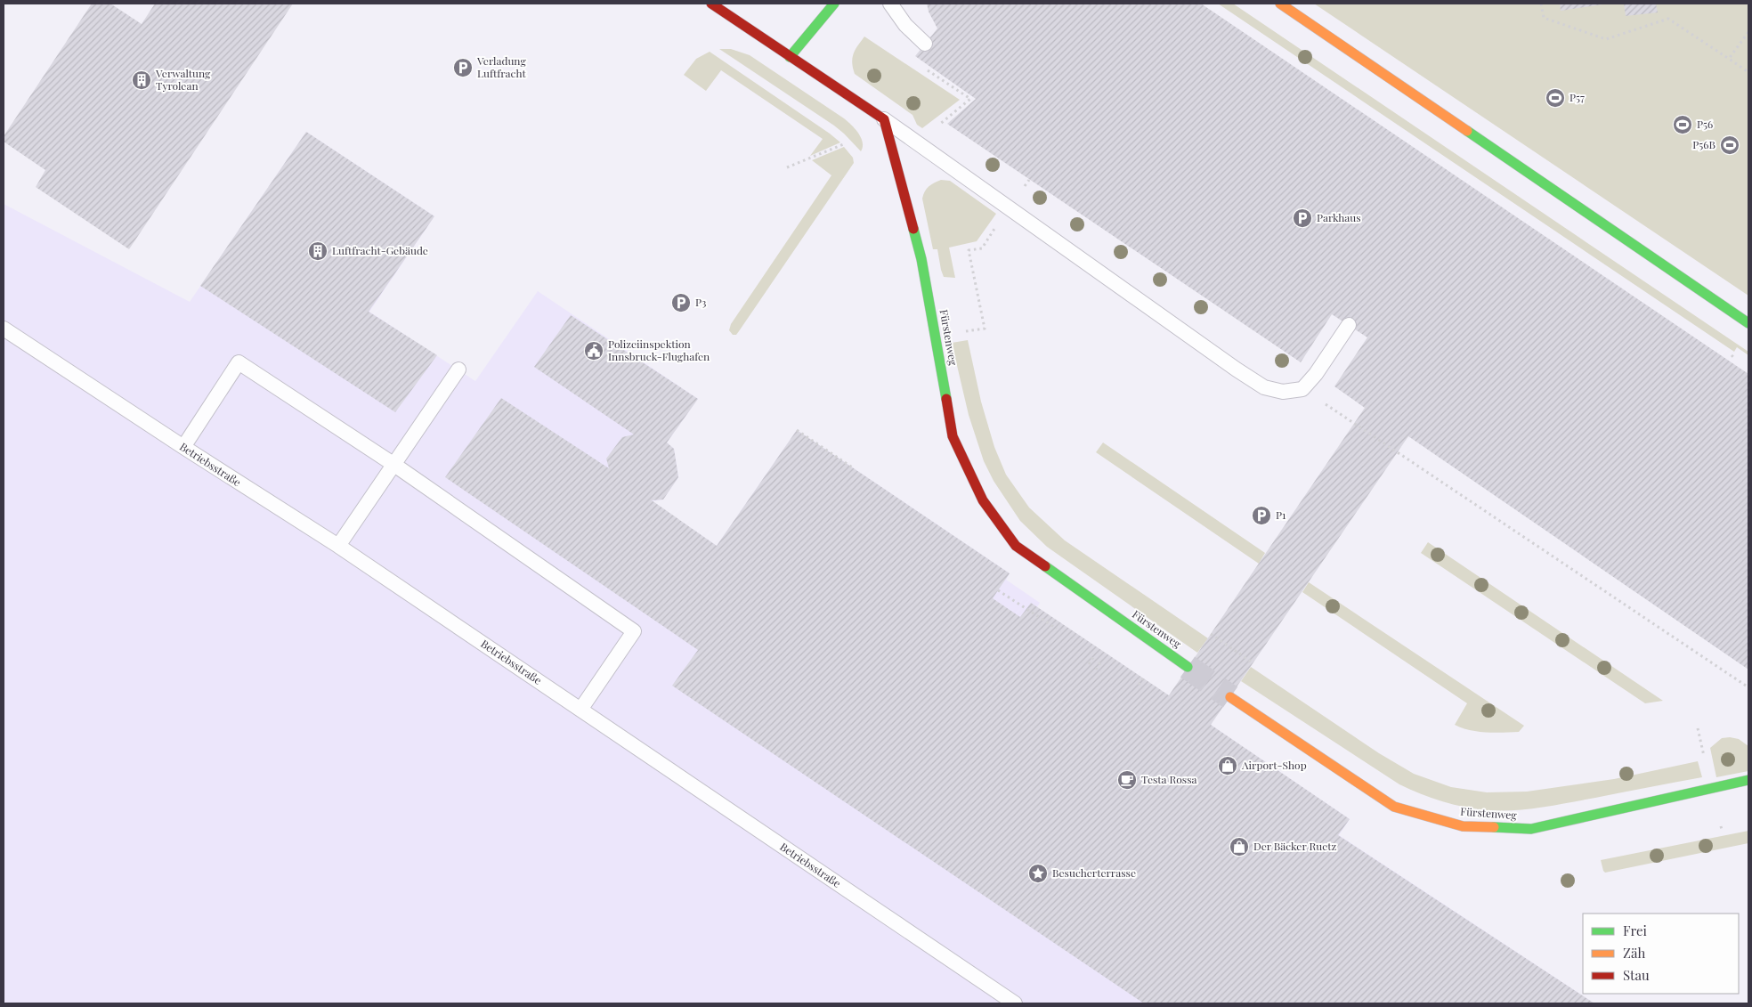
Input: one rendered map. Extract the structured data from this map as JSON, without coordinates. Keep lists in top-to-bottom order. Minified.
{"streets":{"street":["Fürstenweg"],"lane":["Betriebsstraße"]},"places":{"parking":["Verladung Luftfracht","Parkhaus","P3","P1"],"building":["Verwaltung Tyrolean","Luftfracht-Gebäude"],"sports":["P57","P56","P56B"],"public building":["Polizeiinspektion Innsbruck-Flughafen"],"shop":["Airport-Shop","Der Bäcker Ruetz"],"cafe":["Testa Rossa"],"place":["Besucherterrasse"]},"legend":["Frei","Zäh","Stau"]}
